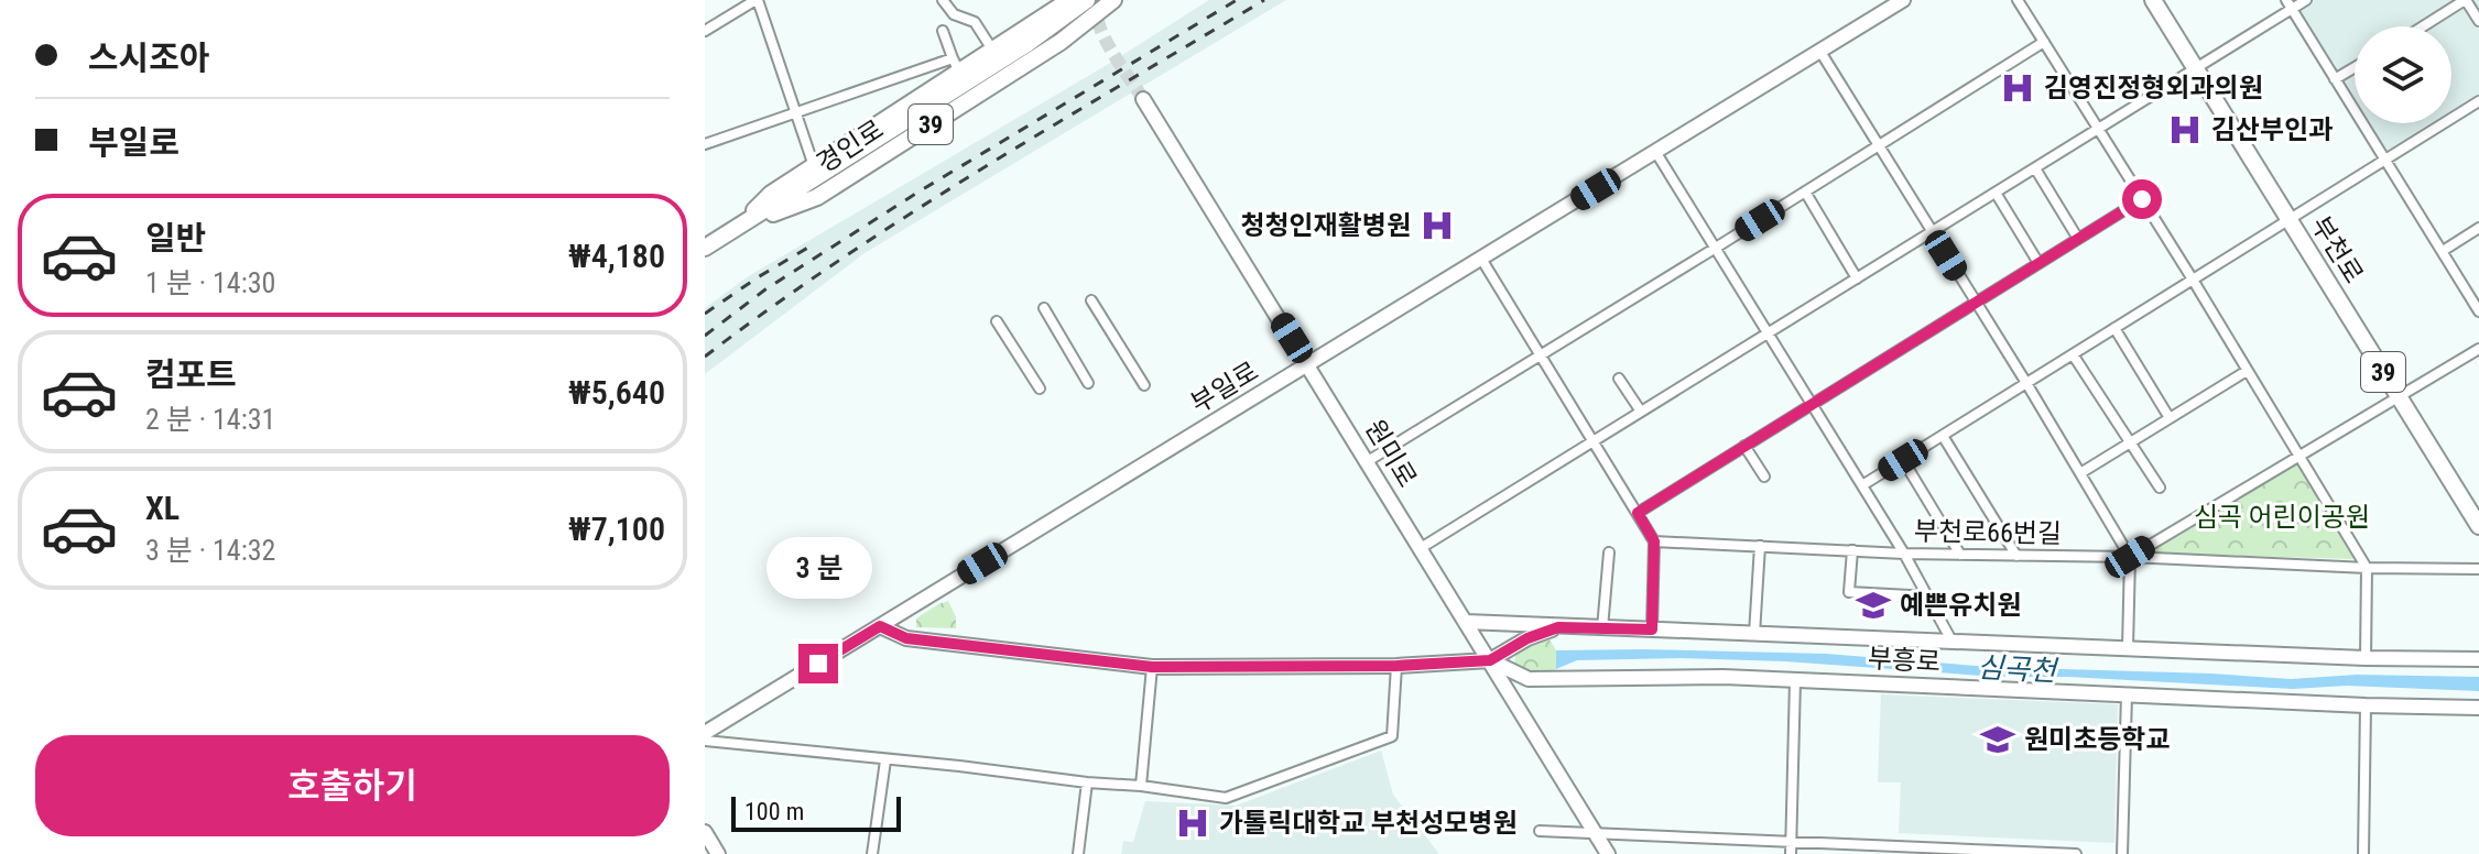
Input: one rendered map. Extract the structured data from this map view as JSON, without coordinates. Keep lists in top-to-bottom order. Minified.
{"streets":{"main road":["39","경인로","부천로"],"street":["부일로","원미로","부천로66번길","부흥로"]},"crossings":[["부일로","원미로"],["부일로","부흥로"],["원미로","부흥로"]],"water":["심곡천"],"parks":["심곡 어린이공원"],"places":{"hospital":["김영진정형외과의원","김산부인과","청청인재활병원","가톨릭대학교 부천성모병원"],"school or university":["예쁜유치원","원미초등학교"]},"scale_bar":"100 m","page":{"banner":["스시조아","부일로"],"list":[{"name":"일반","note":"1 분 · 14:30","value":"₩4,180"},{"name":"컴포트","note":"2 분 · 14:31","value":"₩5,640"},{"name":"XL","note":"3 분 · 14:32","value":"₩7,100"}],"bubble":"3 분","buttons":"호출하기","scale":"100 m"}}
